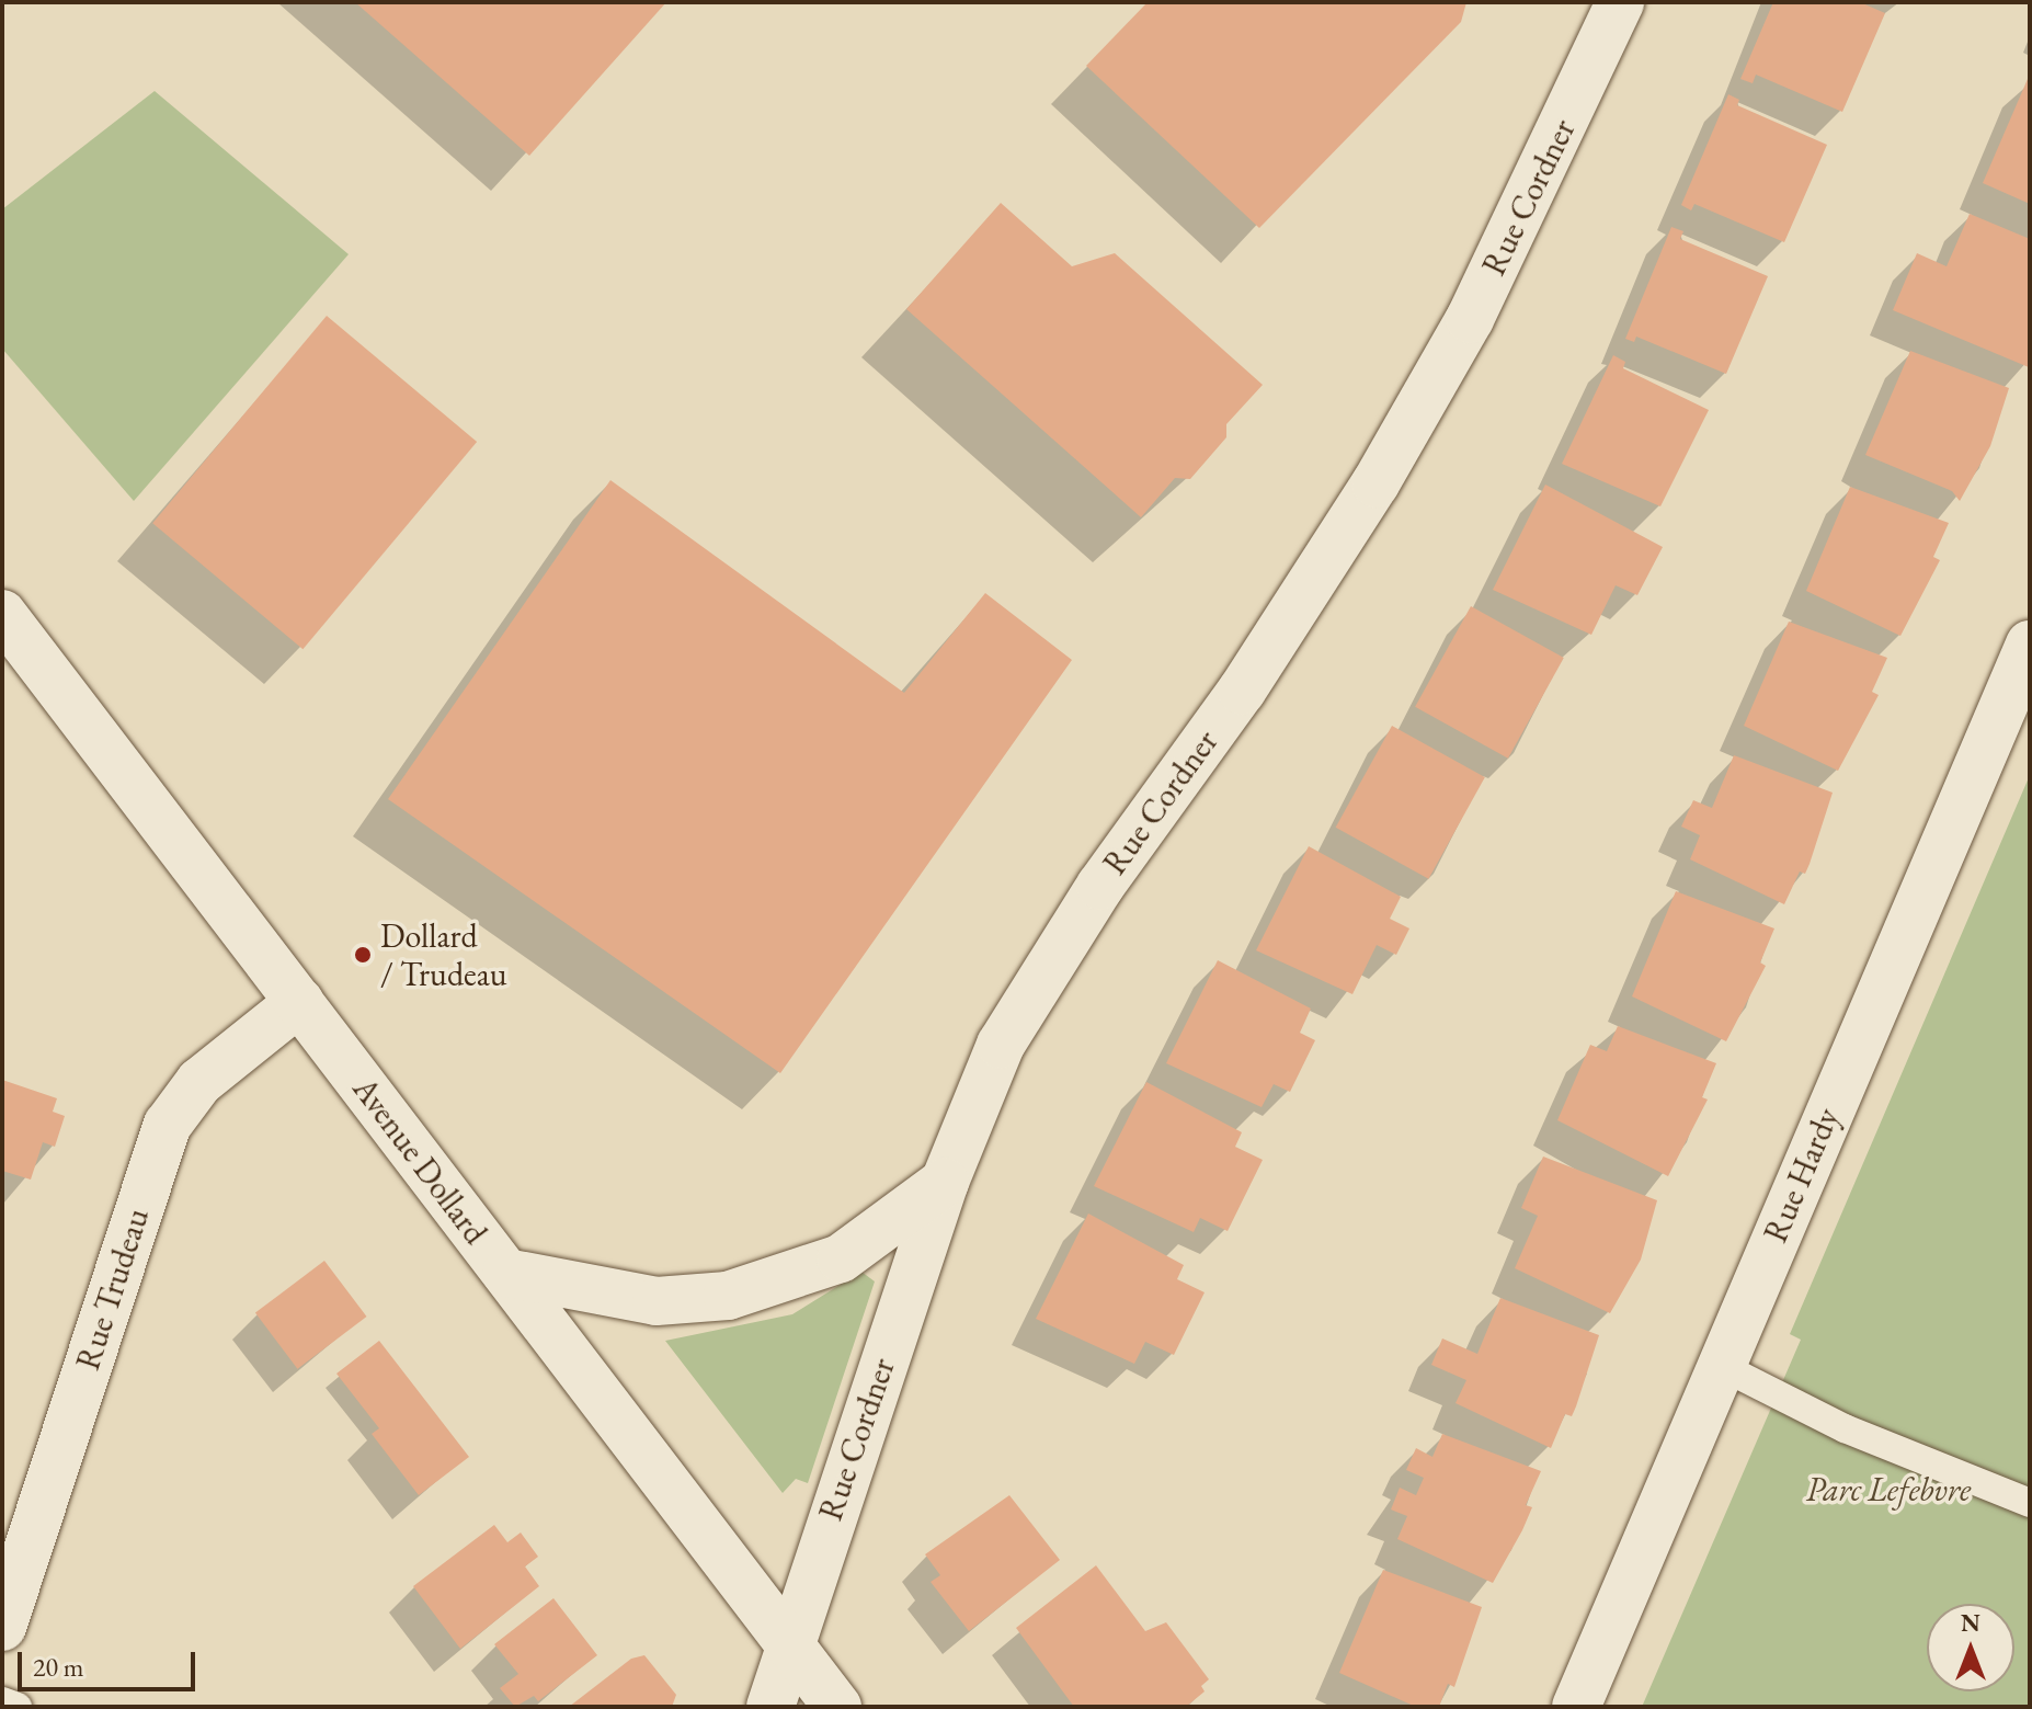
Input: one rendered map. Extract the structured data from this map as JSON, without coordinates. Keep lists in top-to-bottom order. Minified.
{"streets":{"street":["Rue Cordner","Avenue Dollard","Rue Hardy","Rue Trudeau"]},"crossings":[["Rue Cordner","Avenue Dollard"],["Avenue Dollard","Rue Trudeau"]],"parks":["Parc Lefebvre"],"places":["Dollard / Trudeau"],"scale_bar":"20 m","north":"top"}
